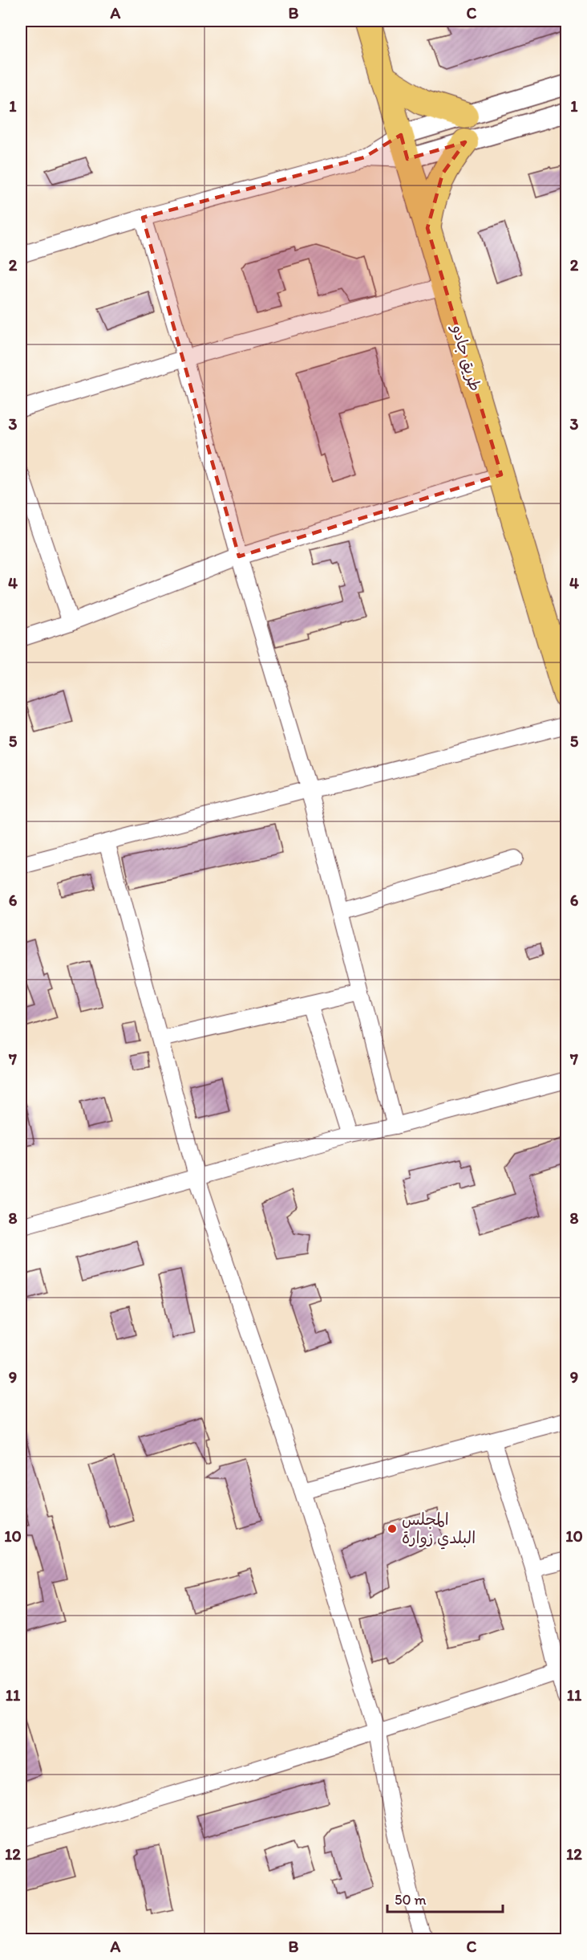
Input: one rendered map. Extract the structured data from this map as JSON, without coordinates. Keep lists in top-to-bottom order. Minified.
{"streets":{"highway":["طريق جادو"]},"places":["المجلس البلدي زوارة"],"scale_bar":"50 m","grid":{"columns":["A","B","C"],"rows":["1","2","3","4","5","6","7","8","9","10","11","12"]}}
